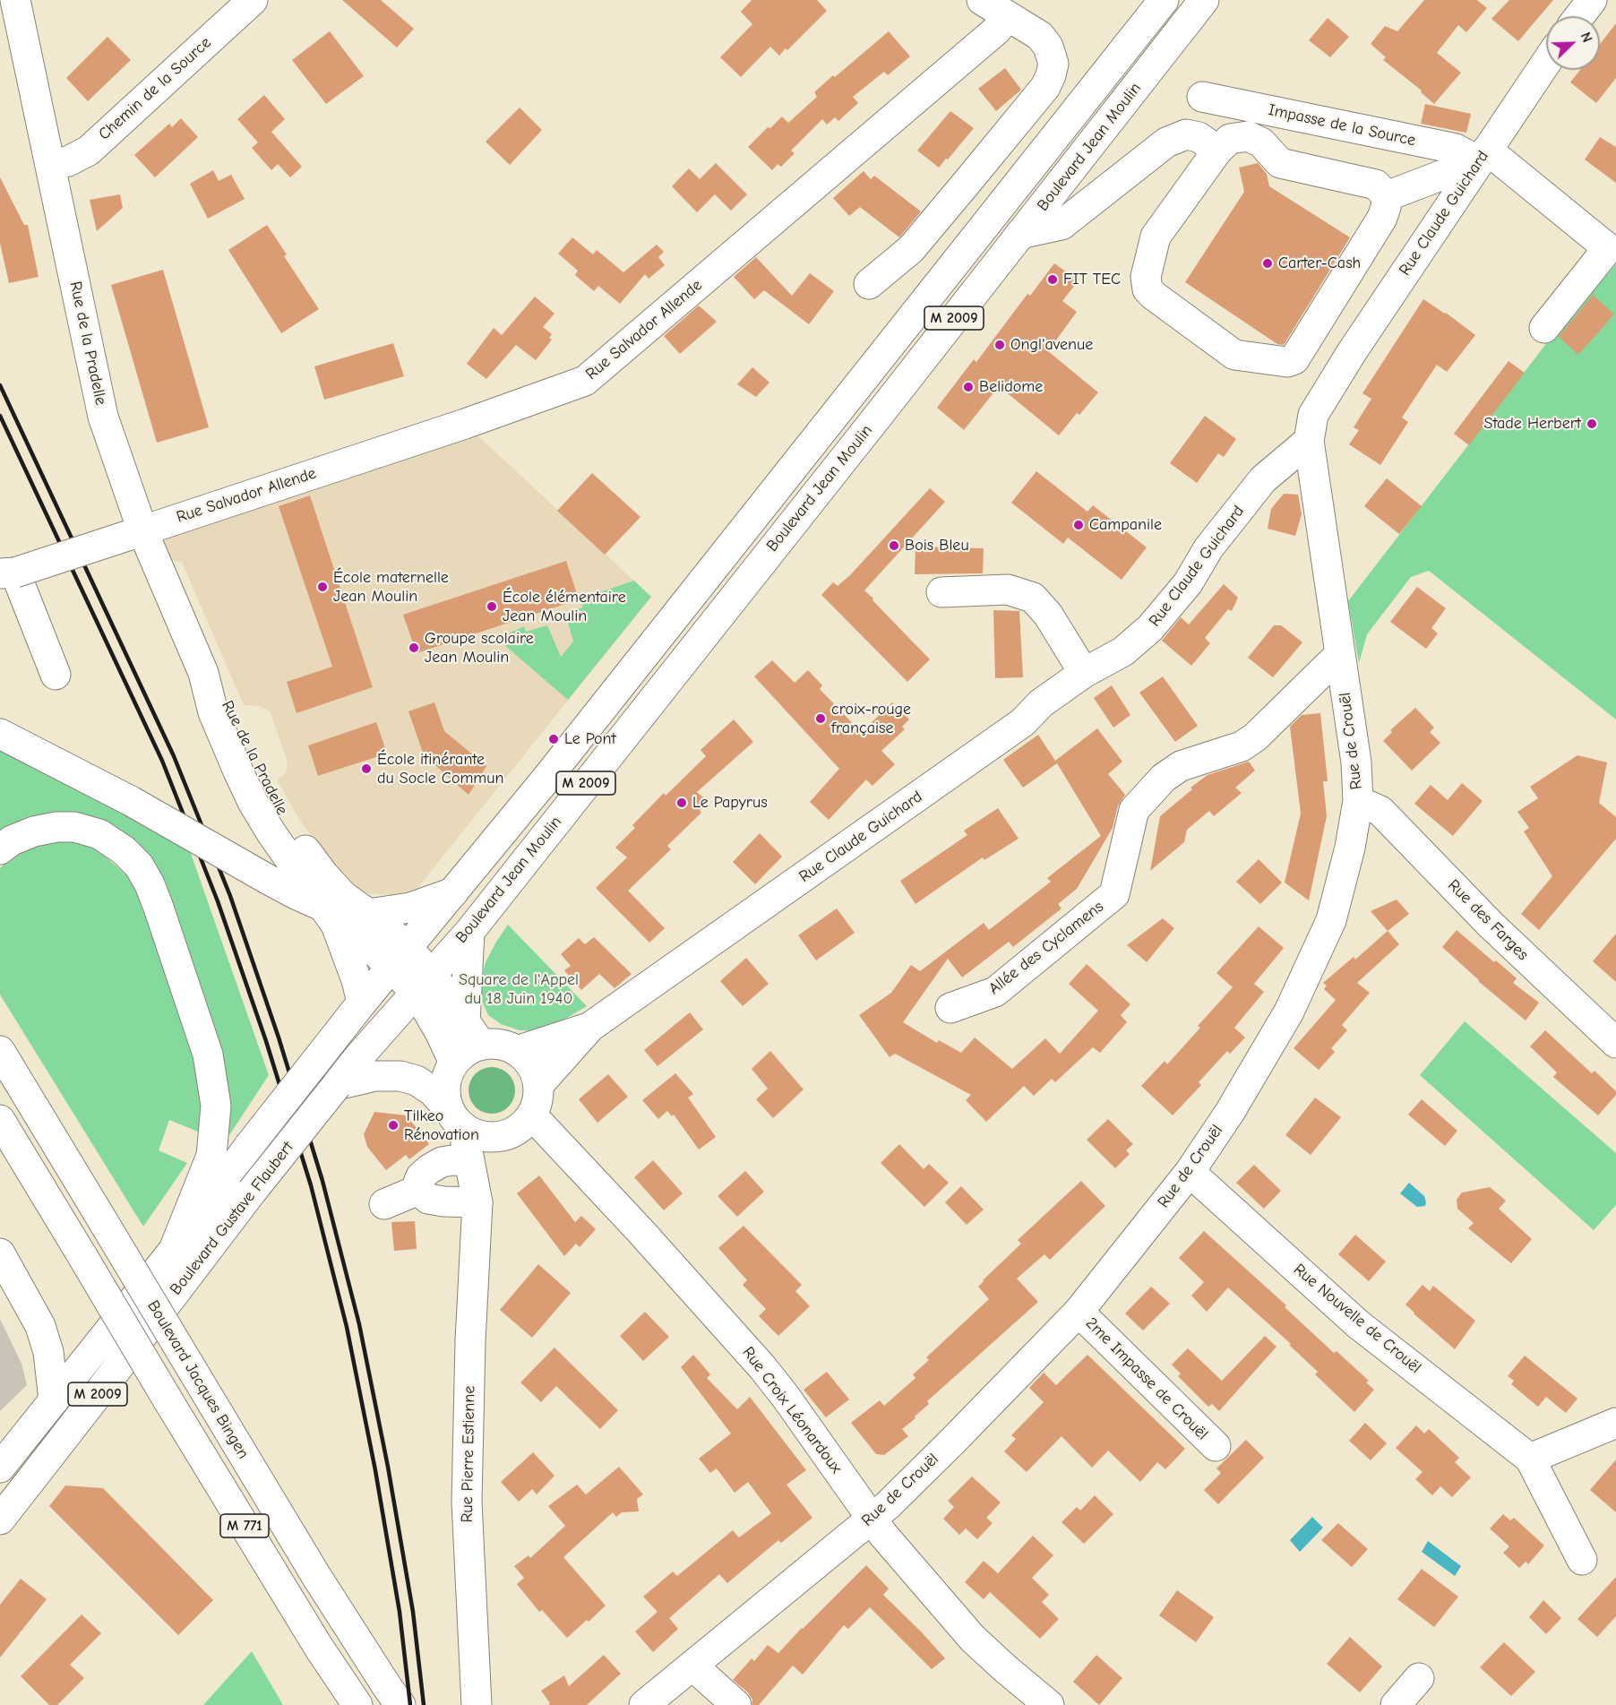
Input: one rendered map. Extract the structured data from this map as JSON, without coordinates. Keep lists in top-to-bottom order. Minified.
{"streets":{"main road":["Chemin de la Source","Impasse de la Source","Boulevard Jean Moulin","Rue Claude Guichard","M 2009","Rue Salvador Allende","Rue de la Pradelle","Rue de Crouël","Rue des Farges","Allée des Cyclamens","Boulevard Gustave Flaubert","Rue Nouvelle de Crouël","2me Impasse de Crouël","Boulevard Jacques Bingen","Rue Croix Léonardoux","Rue Pierre Estienne","M 771"]},"crossings":[["Chemin de la Source","Rue de la Pradelle"],["Impasse de la Source","Rue Claude Guichard"],["Boulevard Jean Moulin","Rue de la Pradelle"],["Boulevard Jean Moulin","Boulevard Gustave Flaubert"],["Rue Claude Guichard","Rue de Crouël"],["Rue Claude Guichard","Rue Croix Léonardoux"],["Rue Claude Guichard","Rue Pierre Estienne"],["Rue Salvador Allende","Rue de la Pradelle"],["Rue de la Pradelle","Boulevard Gustave Flaubert"],["Rue de Crouël","Rue des Farges"],["Rue de Crouël","Allée des Cyclamens"],["Rue de Crouël","Rue Nouvelle de Crouël"],["Rue de Crouël","2me Impasse de Crouël"],["Rue de Crouël","Rue Croix Léonardoux"],["Rue Croix Léonardoux","Rue Pierre Estienne"]],"parks":["Square de l'Appel du 18 Juin 1940"],"places":["Carter-Cash","FIT TEC","Ongl'avenue","Belidome","Stade Herbert","Campanile","Bois Bleu","École maternelle Jean Moulin","École élémentaire Jean Moulin","Groupe scolaire Jean Moulin","croix-rouge française","Le Pont","École itinérante du Socle Commun","Le Papyrus","Tilkeo Rénovation"],"north":"top right"}
